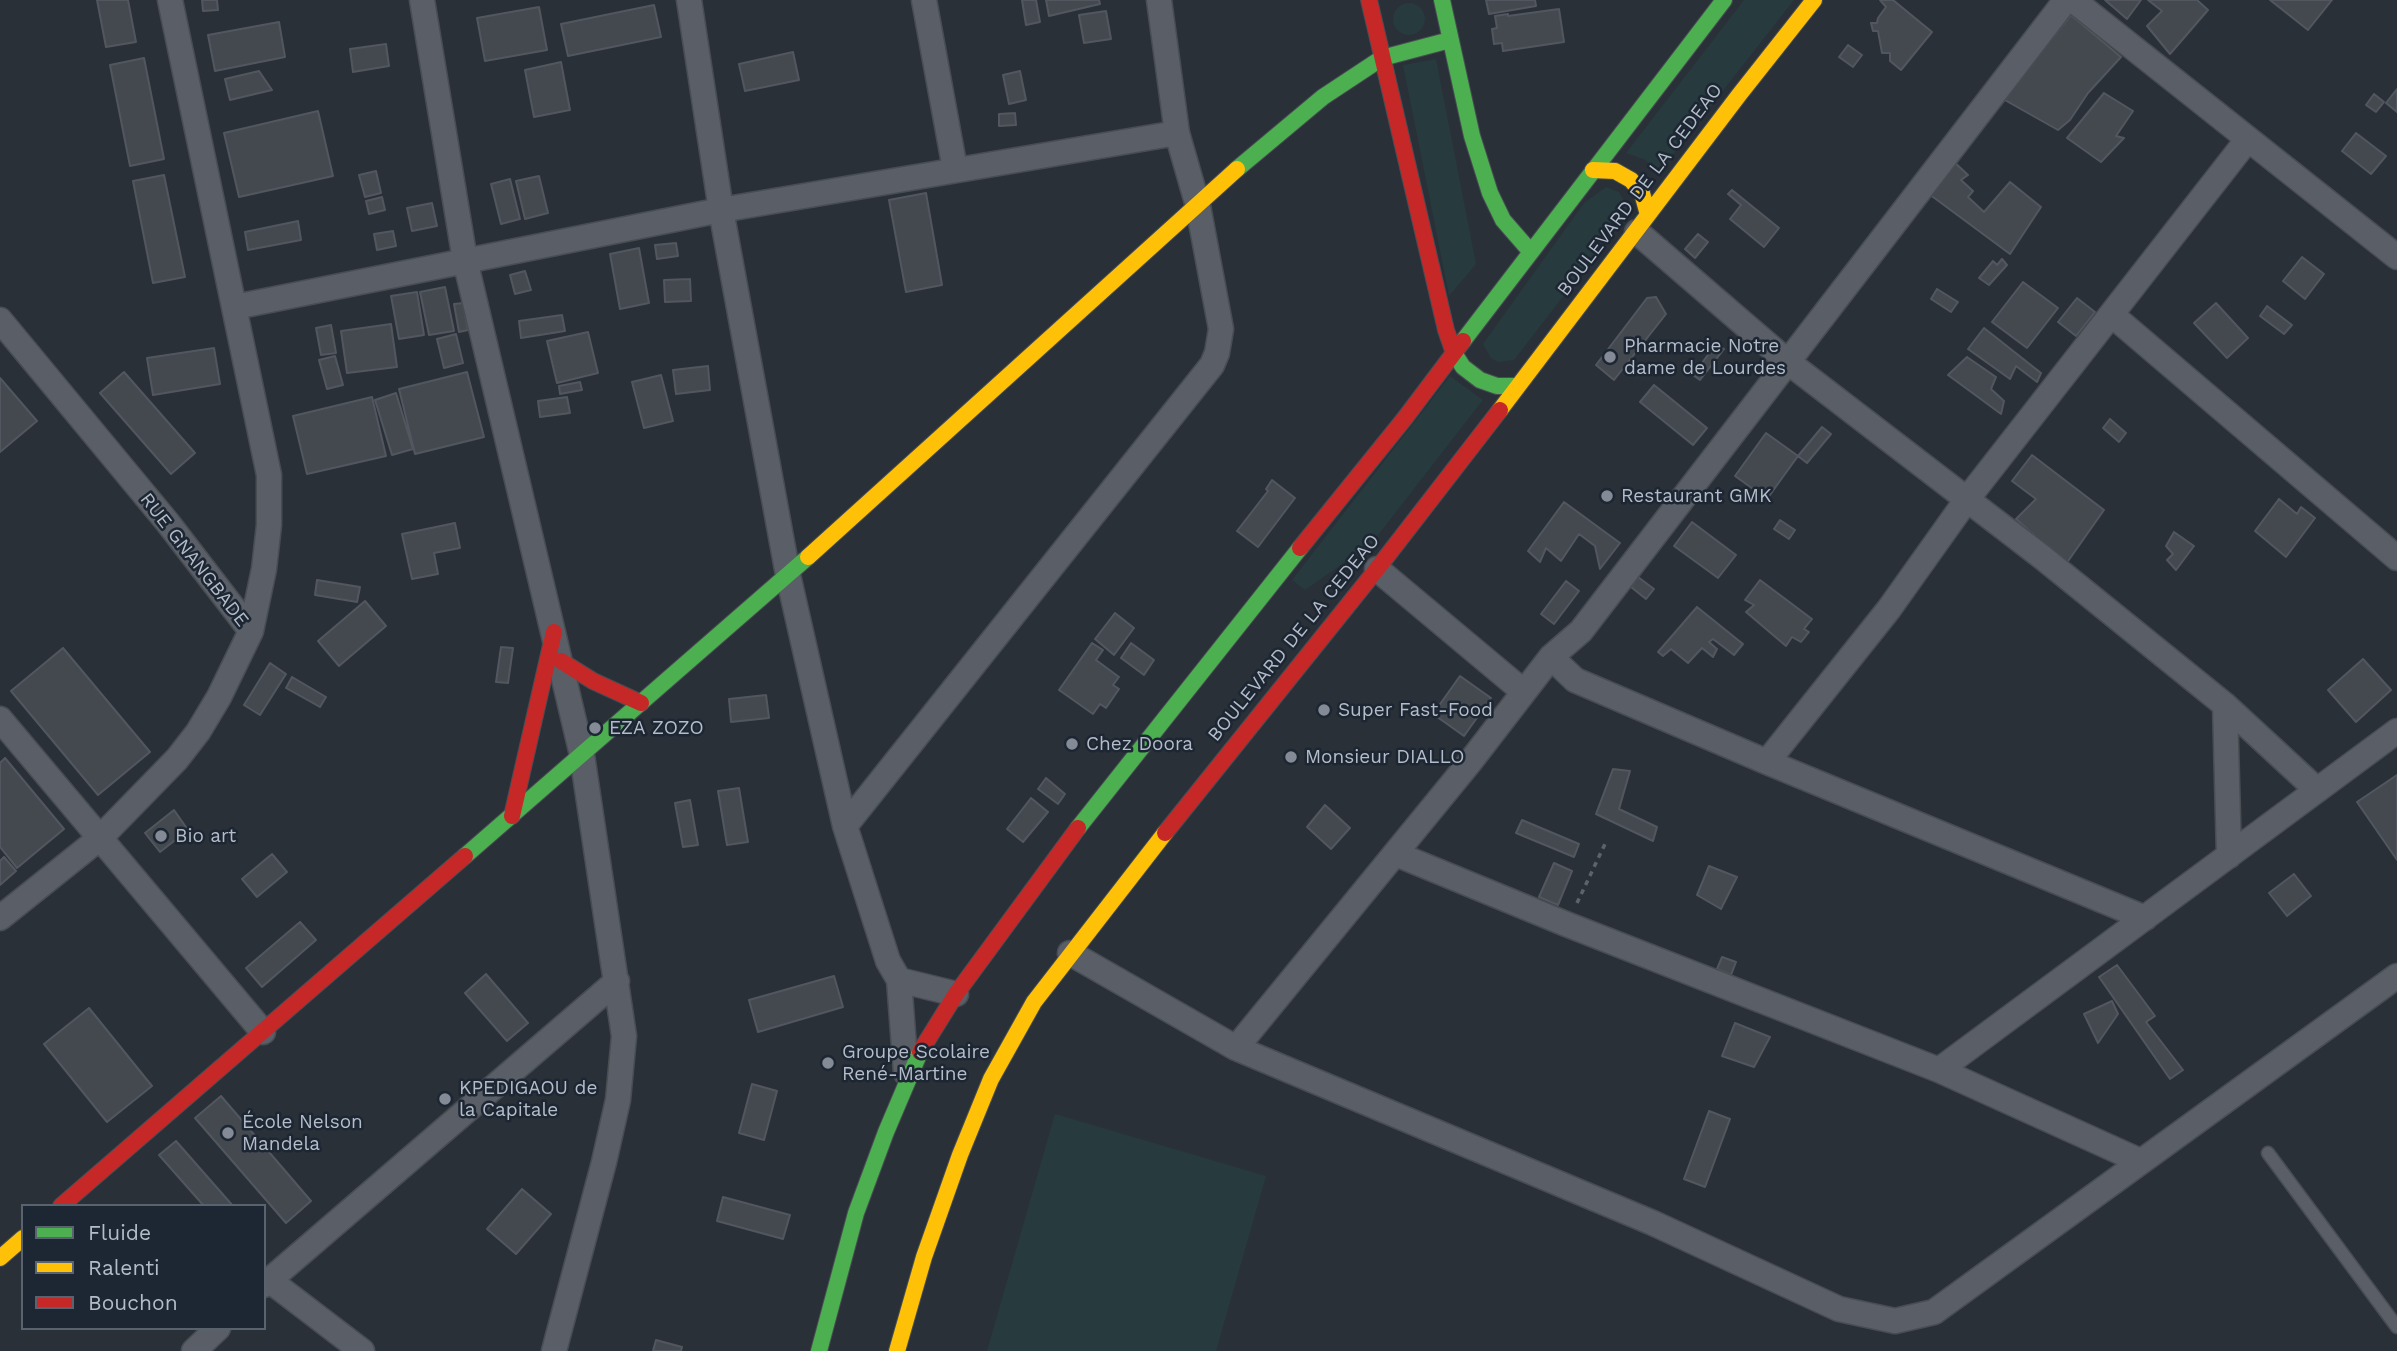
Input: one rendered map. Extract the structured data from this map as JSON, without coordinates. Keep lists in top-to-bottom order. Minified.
{"streets":{"main road":["BOULEVARD DE LA CEDEAO"],"street":["RUE GNANGBADE"]},"places":["Pharmacie Notre dame de Lourdes","Restaurant GMK","Super Fast-Food","EZA ZOZO","Chez Doora","Monsieur DIALLO","Bio art","Groupe Scolaire René-Martine","KPEDIGAOU de la Capitale","École Nelson Mandela"],"legend":["Fluide","Ralenti","Bouchon"]}
